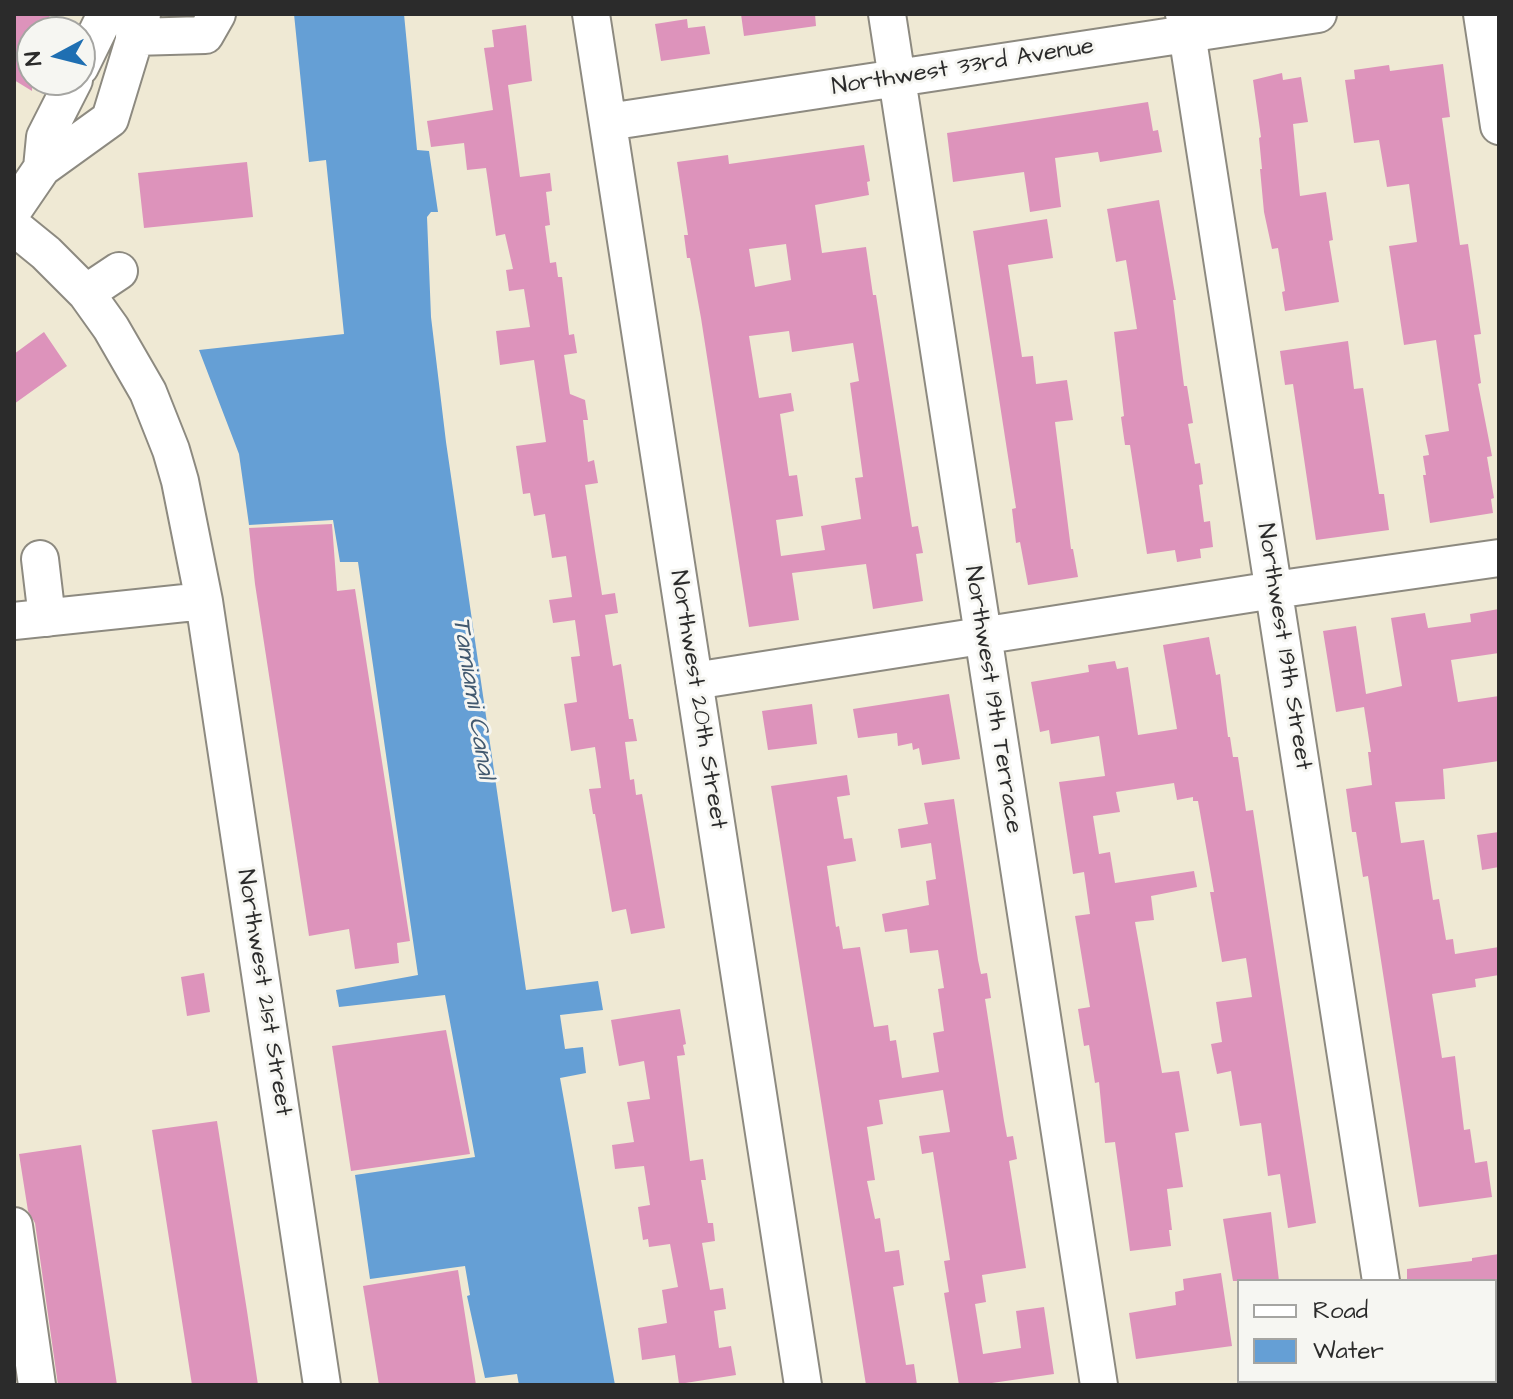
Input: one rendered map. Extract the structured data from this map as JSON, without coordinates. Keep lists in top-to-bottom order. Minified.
{"streets":{"street":["Northwest 33rd Avenue","Northwest 19th Street","Northwest 20th Street","Northwest 19th Terrace","Northwest 21st Street"]},"crossings":[["Northwest 33rd Avenue","Northwest 19th Street"],["Northwest 33rd Avenue","Northwest 20th Street"],["Northwest 33rd Avenue","Northwest 19th Terrace"]],"water":["Tamiami Canal"],"legend":["Road","Water"],"north":"left"}
